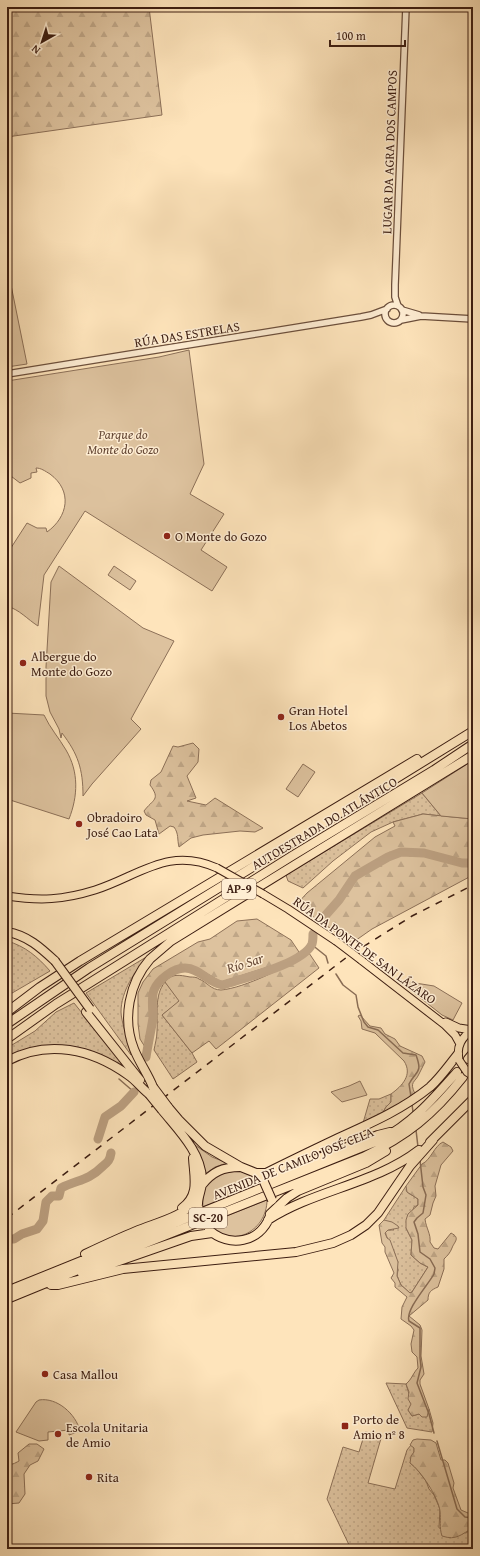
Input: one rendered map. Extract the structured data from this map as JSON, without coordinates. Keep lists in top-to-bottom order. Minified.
{"streets":{"highway":["AUTOESTRADA DO ATLÁNTICO","AP-9","AVENIDA DE CAMILO JOSÉ CELA","SC-20"],"main road":["RÚA DA PONTE DE SAN LÁZARO"],"street":["LUGAR DA AGRA DOS CAMPOS","RÚA DAS ESTRELAS"]},"crossings":[["LUGAR DA AGRA DOS CAMPOS","RÚA DAS ESTRELAS"]],"water":["Río Sar"],"parks":["Parque do Monte do Gozo"],"places":{"other":["O Monte do Gozo","Albergue do Monte do Gozo","Gran Hotel Los Abetos","Obradoiro José Cao Lata","Casa Mallou","Escola Unitaria de Amio","Rita"],"transit":["Porto de Amio nº 8"]},"scale_bar":"100 m","north":"bottom left"}
